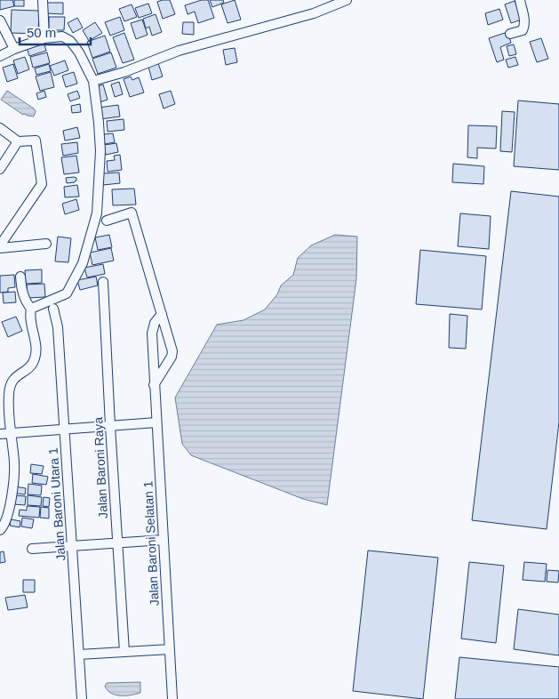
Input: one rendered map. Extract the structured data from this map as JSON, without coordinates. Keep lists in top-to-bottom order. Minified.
{"streets":{"street":["Jalan Baroni Raya","Jalan Baroni Utara 1","Jalan Baroni Selatan 1"]},"scale_bar":"50 m"}
